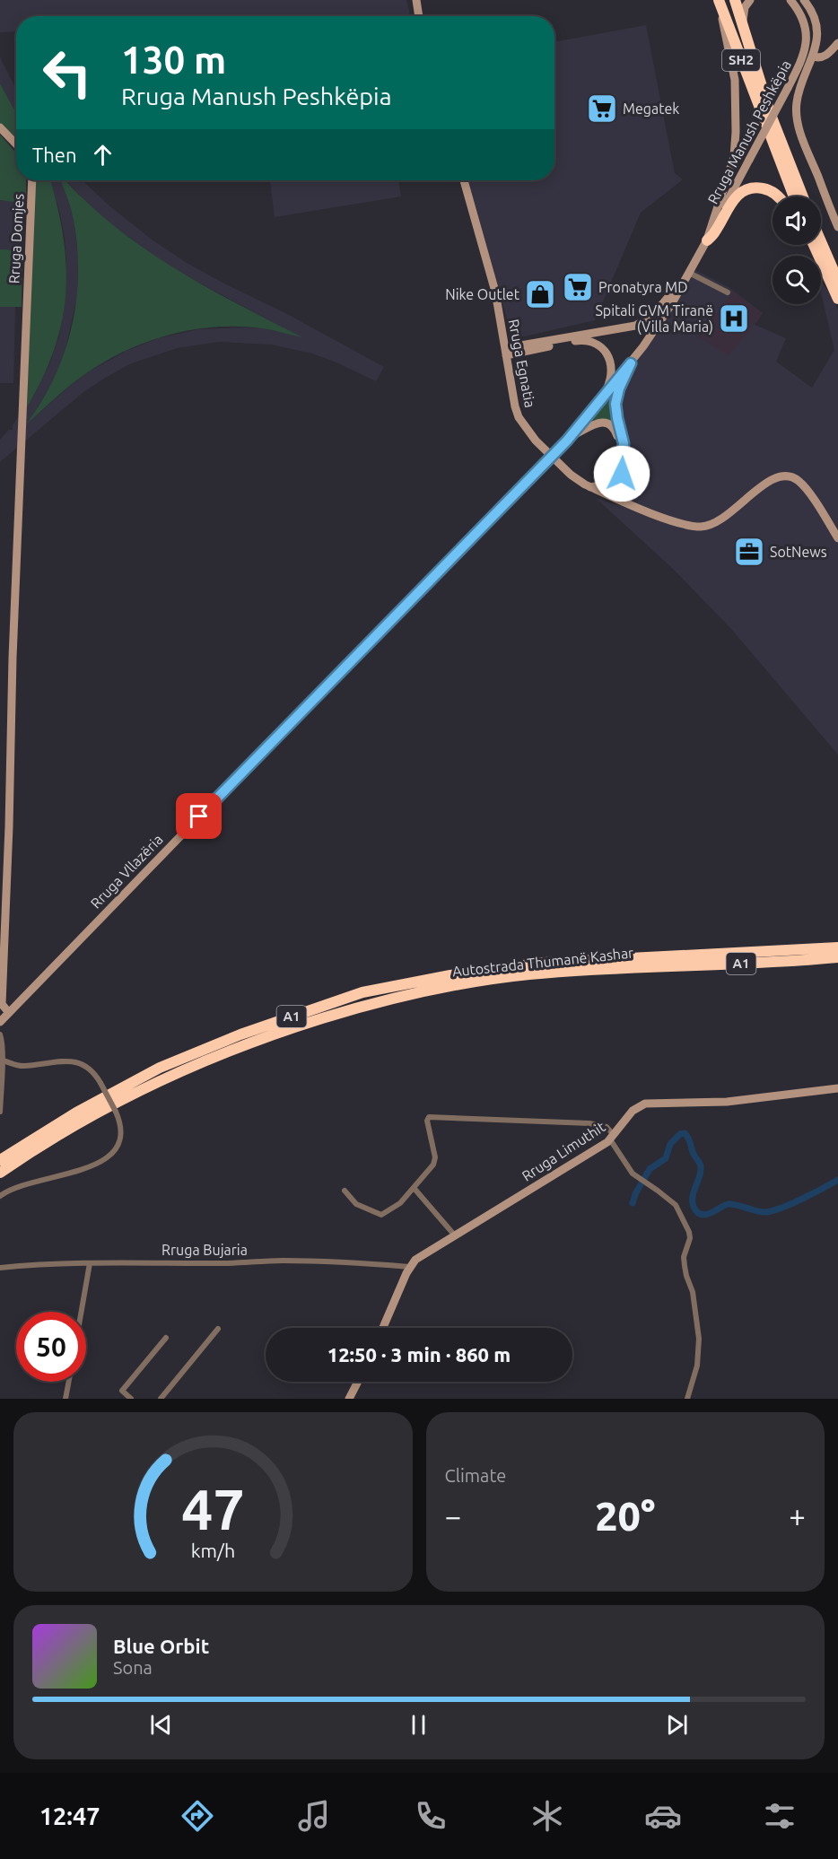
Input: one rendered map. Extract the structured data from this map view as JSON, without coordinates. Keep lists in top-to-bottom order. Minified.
{"streets":{"highway":["SH2","Autostrada Thumanë Kashar","A1"],"main road":["Rruga Manush Peshkëpia","Rruga Domjes","Rruga Egnatia","Rruga Vllazëria","Rruga Limuthit"],"street":["Rruga Bujaria"]},"crossings":[["Rruga Manush Peshkëpia","Rruga Vllazëria"],["Rruga Domjes","Rruga Vllazëria"],["Rruga Limuthit","Rruga Bujaria"]],"places":{"supermarket":["Megatek","Pronatyra MD"],"shop":["Nike Outlet"],"hospital":["Spitali GVM Tiranë (Villa Maria)"],"office":["SotNews"]},"page":{"turn":["130 m","Rruga Manush Peshkëpia"],"then":"Then","limit":"50","trip":"12:50 · 3 min · 860 m","tile":"Climate","heat":["−","20°","+"],"song":["Blue Orbit","Sona"],"tabs":"12:47","gauge":["47","km/h"]}}
